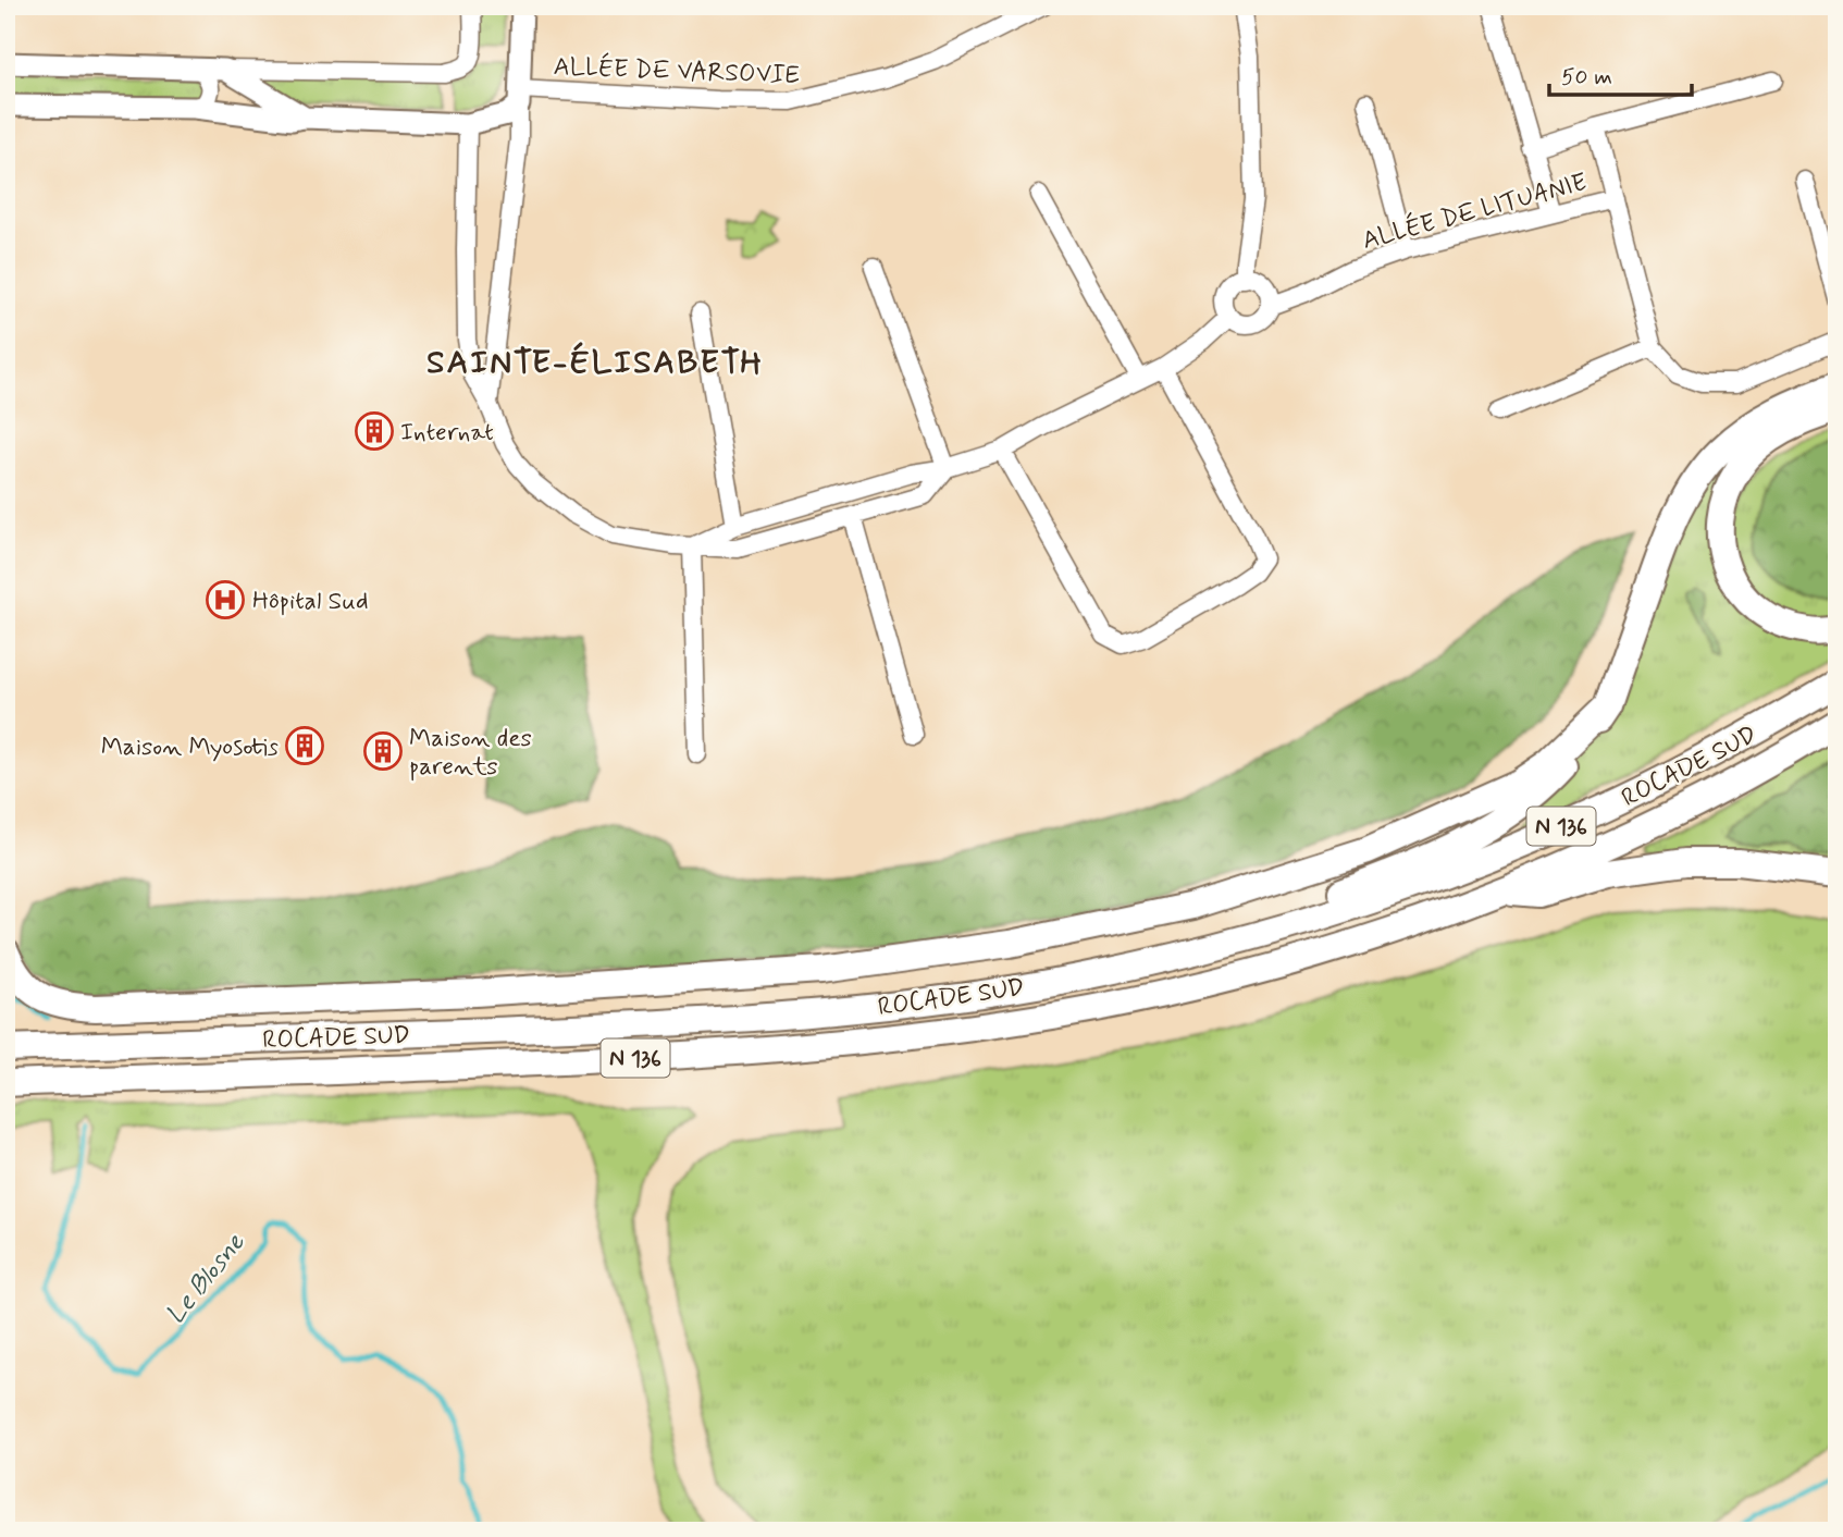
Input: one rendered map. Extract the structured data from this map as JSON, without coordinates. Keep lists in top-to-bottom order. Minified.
{"streets":{"highway":["ROCADE SUD","N 136"],"street":["ALLÉE DE VARSOVIE","ALLÉE DE LITUANIE"]},"districts":["SAINTE-ÉLISABETH"],"water":["Le Blosne"],"places":{"building":["Internat","Maison Myosotis","Maison des parents"],"hospital":["Hôpital Sud"]},"scale_bar":"50 m"}
